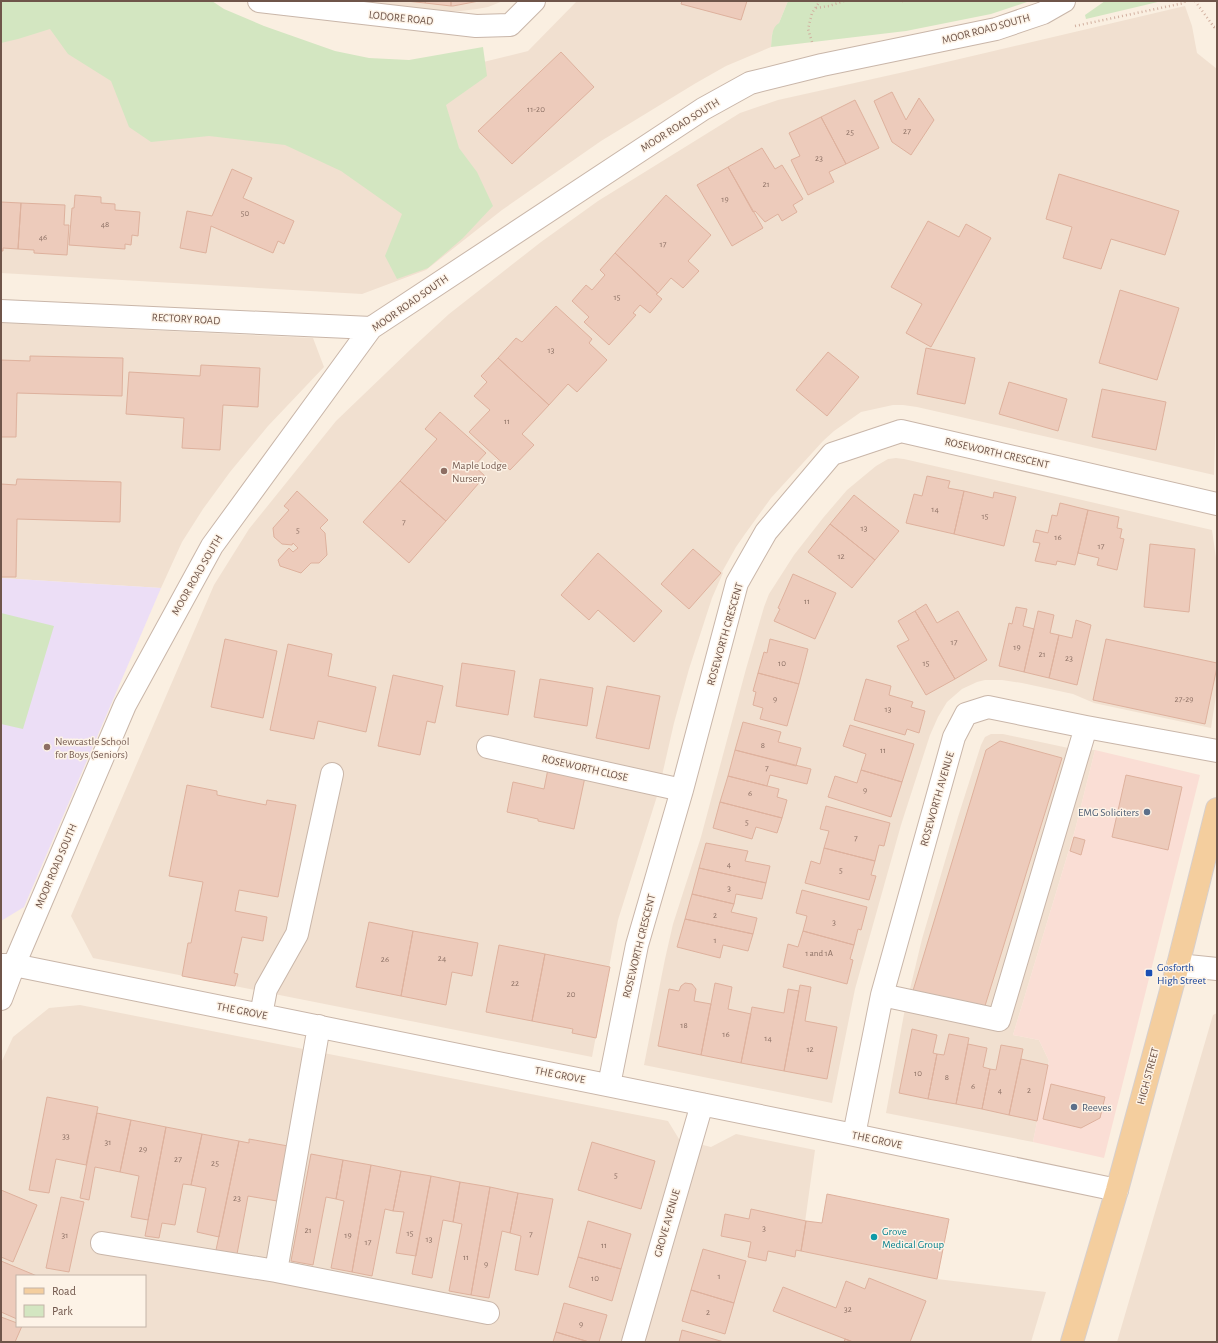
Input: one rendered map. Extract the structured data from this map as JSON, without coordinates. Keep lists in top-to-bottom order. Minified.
{"streets":{"main road":["HIGH STREET"],"street":["LODORE ROAD","MOOR ROAD SOUTH","RECTORY ROAD","ROSEWORTH CRESCENT","ROSEWORTH CLOSE","ROSEWORTH AVENUE","THE GROVE","GROVE AVENUE"]},"crossings":[["MOOR ROAD SOUTH","RECTORY ROAD"],["MOOR ROAD SOUTH","THE GROVE"],["ROSEWORTH CRESCENT","ROSEWORTH CLOSE"],["ROSEWORTH CRESCENT","THE GROVE"],["ROSEWORTH AVENUE","THE GROVE"],["THE GROVE","HIGH STREET"],["THE GROVE","GROVE AVENUE"]],"places":{"other":["Maple Lodge Nursery","Newcastle School for Boys (Seniors)","EMG Soliciters","Reeves","Grove Medical Group"],"transit":["Gosforth High Street"]},"house_numbers":["11-20","27","25","23","21","19","50","48","46","17","15","13","11","14","15","7","13","5","16","17","12","11","17","19","21","23","10","15","9","27-29","13","8","11","7","9","6","5","7","4","5","3","2","3","1","1 and 1A","24","26","22","20","18","16","14","12","10","8","6","4","2","33","31","29","27","25","5","23","3","21","15","7","31","19","13","17","11","11","9","1","10","32","2","9"],"legend":["Road","Park"]}
